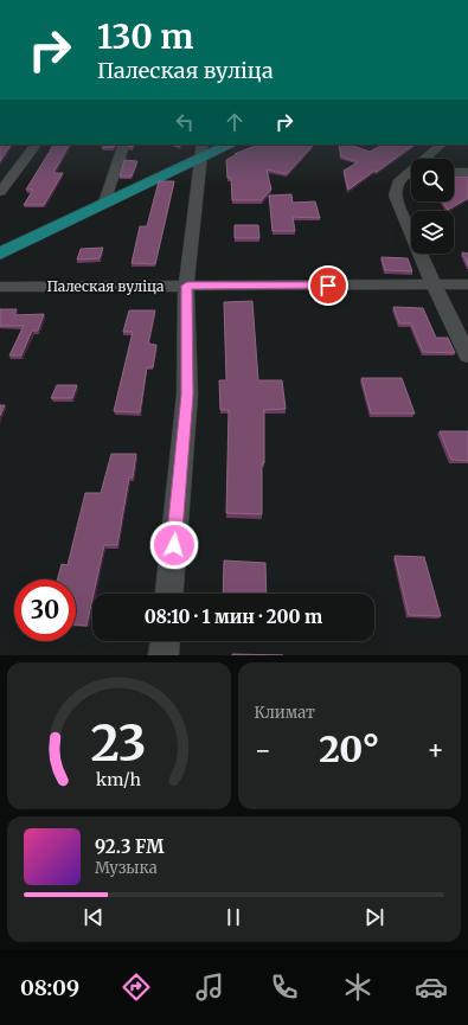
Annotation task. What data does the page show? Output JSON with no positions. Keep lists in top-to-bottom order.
{
  "streets": {
    "street": ["Палеская вуліца"]
  },
  "page": {
    "turn": ["130 m", "Палеская вуліца"],
    "limit": "30",
    "trip": "08:10 · 1 мин · 200 m",
    "tile": "Климат",
    "heat": ["−", "20°", "+"],
    "song": ["92.3 FM", "Музыка"],
    "tabs": "08:09",
    "gauge": ["23", "km/h"]
  }
}
